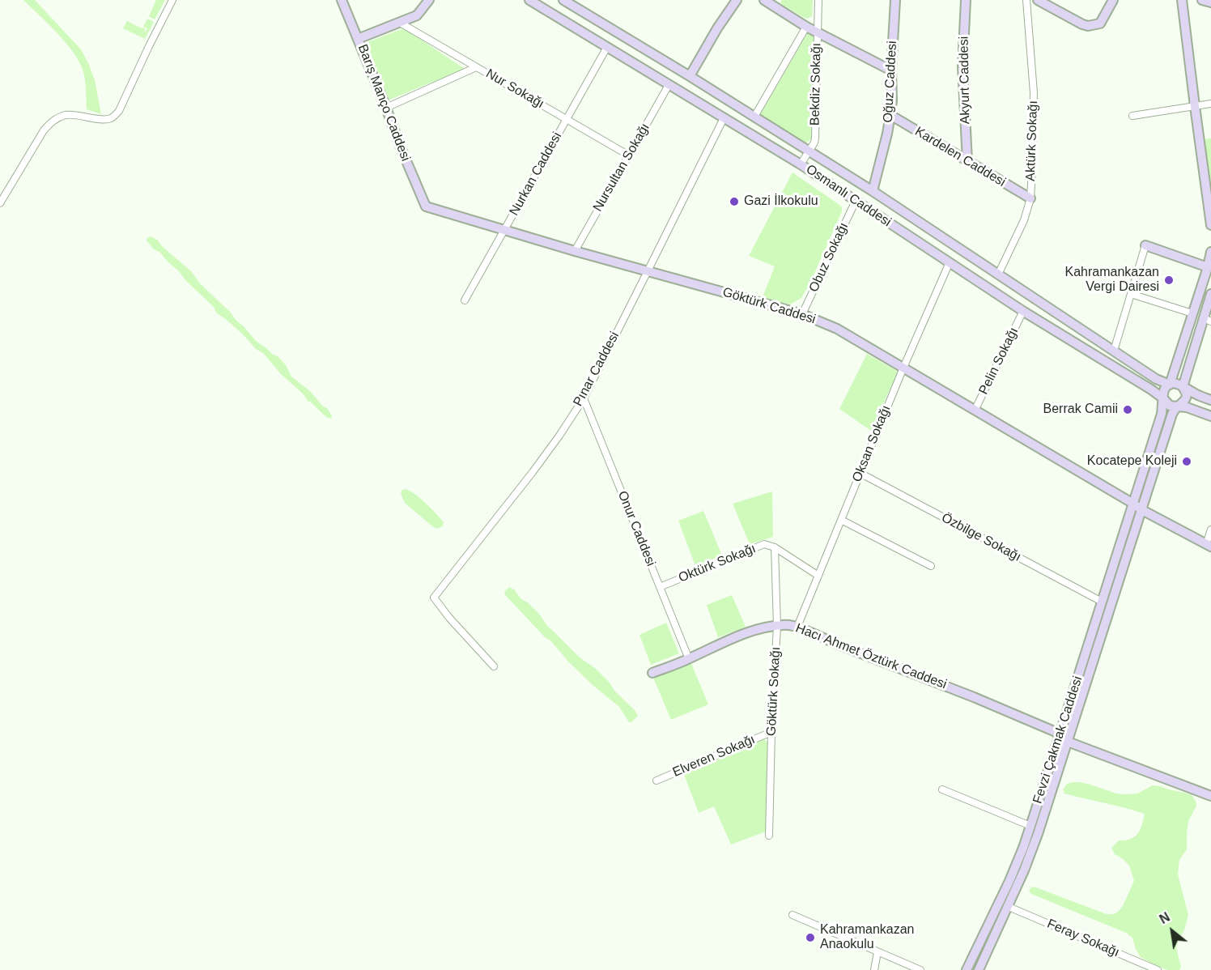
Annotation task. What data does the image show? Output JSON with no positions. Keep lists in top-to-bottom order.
{
  "streets": {
    "main road": [
      "Akyurt Caddesi",
      "Oğuz Caddesi",
      "Barış Manço Caddesi",
      "Kardelen Caddesi",
      "Osmanlı Caddesi",
      "Göktürk Caddesi",
      "Hacı Ahmet Öztürk Caddesi",
      "Fevzi Çakmak Caddesi"
    ],
    "street": [
      "Bekdiz Sokağı",
      "Nur Sokağı",
      "Aktürk Sokağı",
      "Nursultan Sokağı",
      "Nurkan Caddesi",
      "Obuz Sokağı",
      "Pelin Sokağı",
      "Pınar Caddesi",
      "Oksan Sokağı",
      "Onur Caddesi",
      "Özbilge Sokağı",
      "Oktürk Sokağı",
      "Göktürk Sokağı",
      "Elveren Sokağı",
      "Feray Sokağı"
    ]
  },
  "crossings": [
    ["Akyurt Caddesi", "Kardelen Caddesi"],
    ["Oğuz Caddesi", "Kardelen Caddesi"],
    ["Oğuz Caddesi", "Osmanlı Caddesi"],
    ["Bekdiz Sokağı", "Osmanlı Caddesi"],
    ["Nur Sokağı", "Nursultan Sokağı"],
    ["Nur Sokağı", "Nurkan Caddesi"],
    ["Barış Manço Caddesi", "Göktürk Caddesi"],
    ["Aktürk Sokağı", "Kardelen Caddesi"],
    ["Aktürk Sokağı", "Osmanlı Caddesi"],
    ["Nursultan Sokağı", "Osmanlı Caddesi"],
    ["Nursultan Sokağı", "Göktürk Caddesi"],
    ["Nurkan Caddesi", "Osmanlı Caddesi"],
    ["Nurkan Caddesi", "Göktürk Caddesi"],
    ["Osmanlı Caddesi", "Obuz Sokağı"],
    ["Osmanlı Caddesi", "Pelin Sokağı"],
    ["Osmanlı Caddesi", "Pınar Caddesi"],
    ["Osmanlı Caddesi", "Oksan Sokağı"],
    ["Osmanlı Caddesi", "Fevzi Çakmak Caddesi"],
    ["Obuz Sokağı", "Göktürk Caddesi"],
    ["Göktürk Caddesi", "Pelin Sokağı"],
    ["Göktürk Caddesi", "Pınar Caddesi"],
    ["Göktürk Caddesi", "Oksan Sokağı"],
    ["Göktürk Caddesi", "Fevzi Çakmak Caddesi"],
    ["Pınar Caddesi", "Onur Caddesi"],
    ["Oksan Sokağı", "Özbilge Sokağı"],
    ["Oksan Sokağı", "Hacı Ahmet Öztürk Caddesi"],
    ["Onur Caddesi", "Oktürk Sokağı"],
    ["Onur Caddesi", "Hacı Ahmet Öztürk Caddesi"],
    ["Özbilge Sokağı", "Fevzi Çakmak Caddesi"],
    ["Oktürk Sokağı", "Göktürk Sokağı"],
    ["Hacı Ahmet Öztürk Caddesi", "Göktürk Sokağı"],
    ["Hacı Ahmet Öztürk Caddesi", "Fevzi Çakmak Caddesi"],
    ["Göktürk Sokağı", "Elveren Sokağı"],
    ["Fevzi Çakmak Caddesi", "Feray Sokağı"]
  ],
  "places": [
    "Gazi İlkokulu",
    "Kahramankazan Vergi Dairesi",
    "Berrak Camii",
    "Kocatepe Koleji",
    "Kahramankazan Anaokulu"
  ],
  "north": "top left"
}
